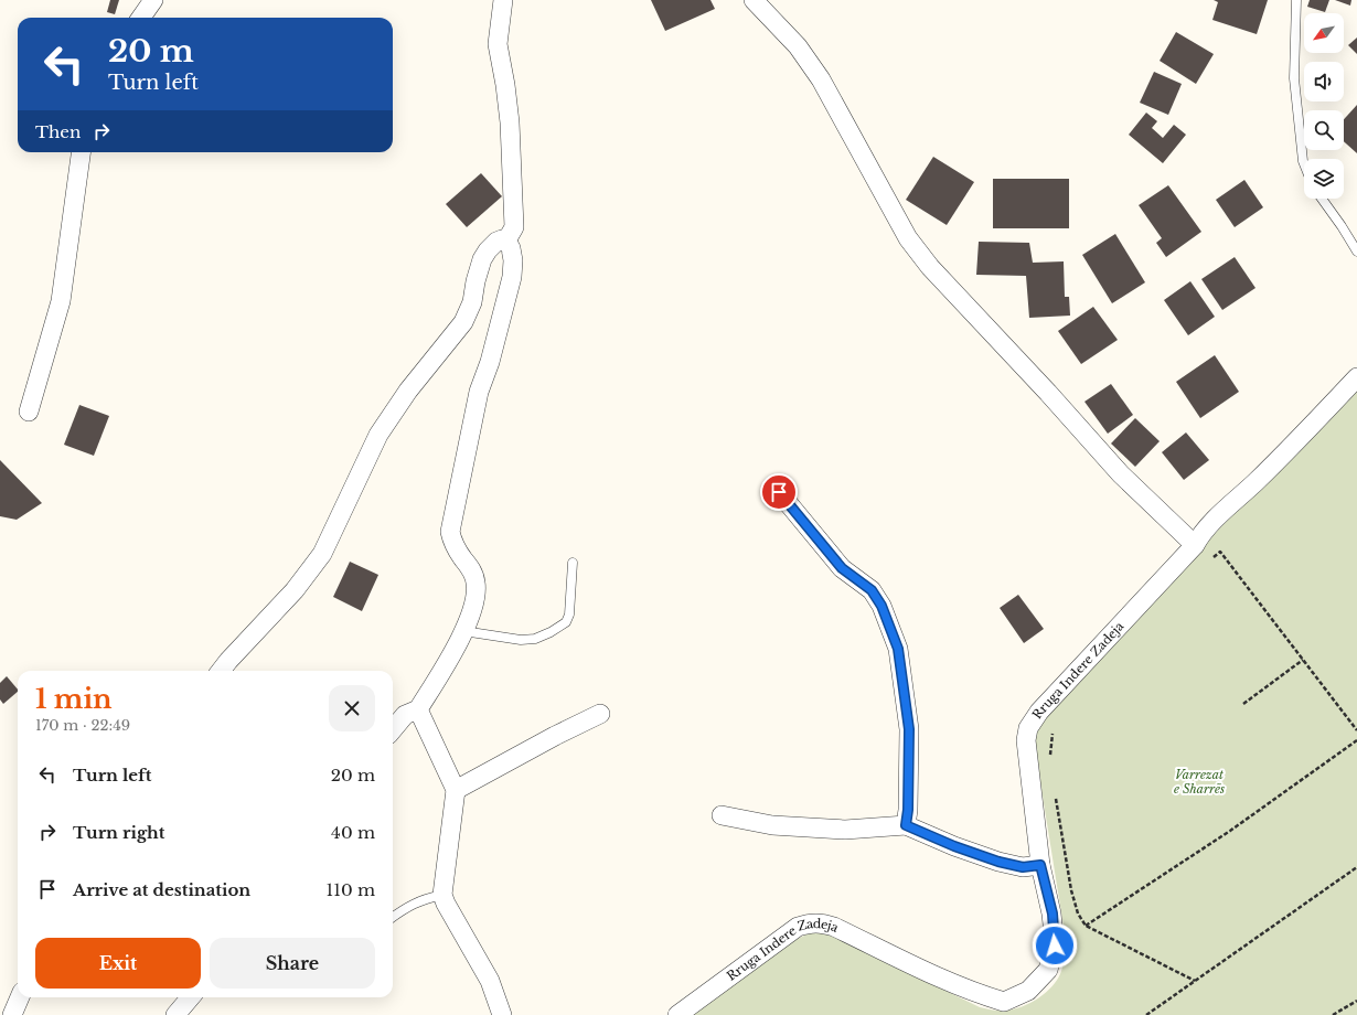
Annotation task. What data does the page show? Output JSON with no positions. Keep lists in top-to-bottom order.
{
  "streets": {
    "street": ["Rruga Indere Zadeja"]
  },
  "parks": ["Varrezat e Sharrës"],
  "north": "bottom left",
  "page": {
    "turn": ["20 m", "Turn left"],
    "then": "Then",
    "heading": ["1 min", "170 m · 22:49"],
    "list": [
      {
        "name": "Turn left",
        "value": "20 m"
      },
      {
        "name": "Turn right",
        "value": "40 m"
      },
      {
        "name": "Arrive at destination",
        "value": "110 m"
      }
    ],
    "buttons": ["Exit", "Share"]
  }
}
